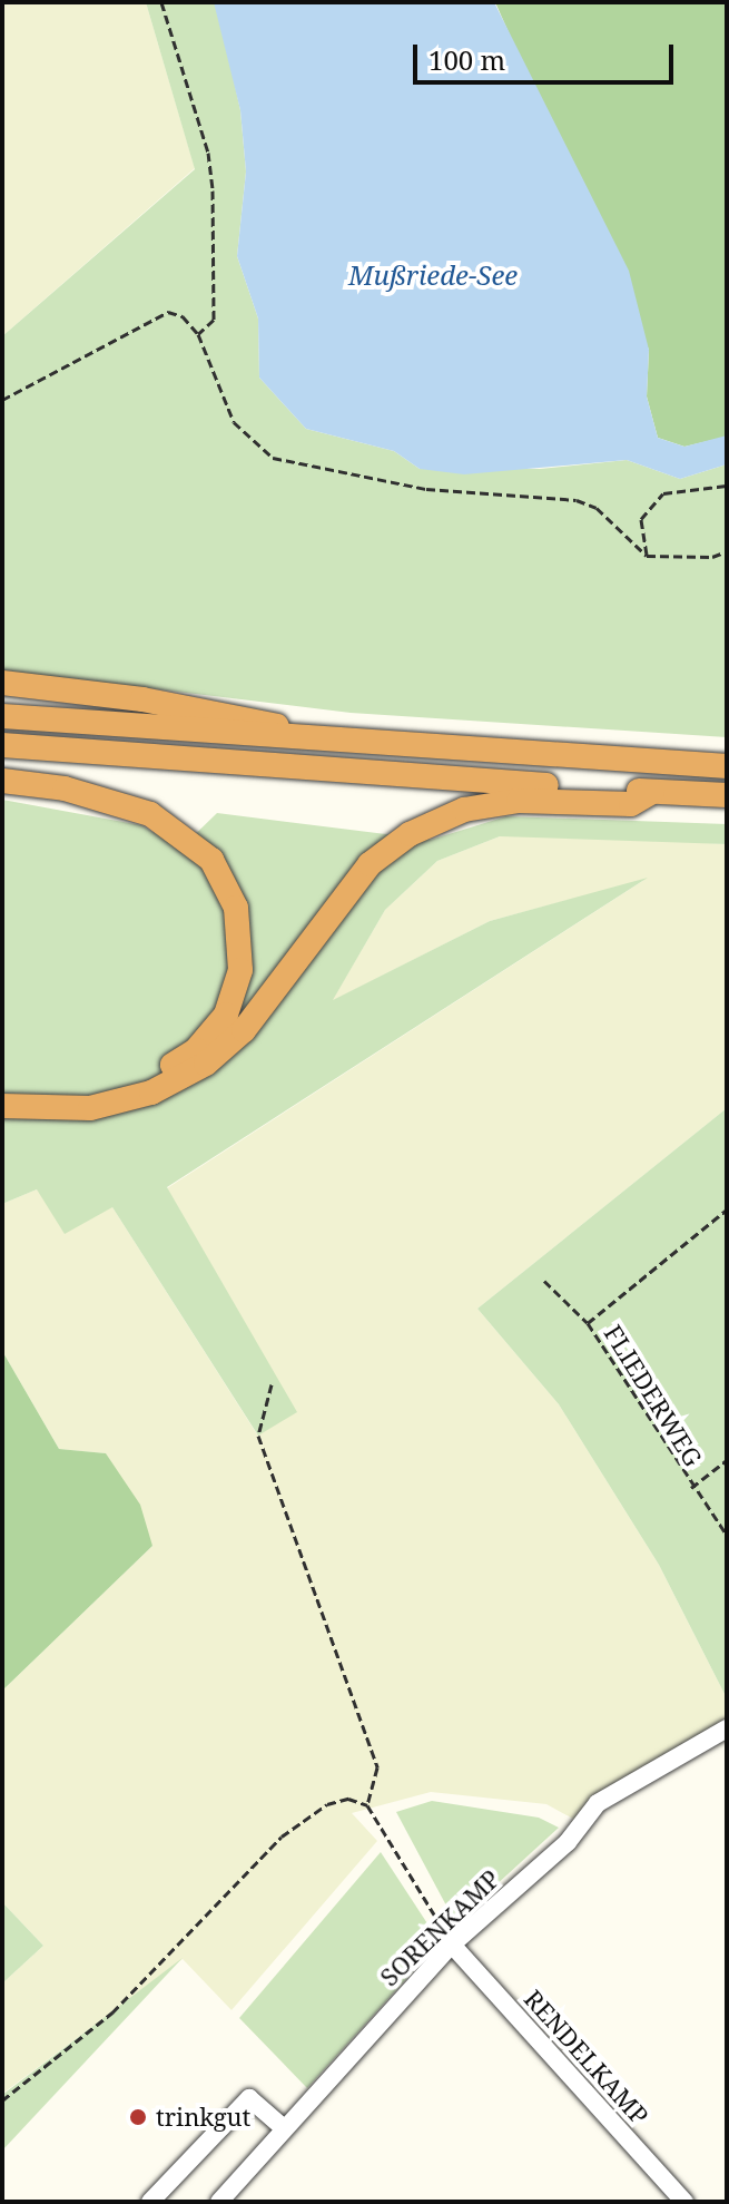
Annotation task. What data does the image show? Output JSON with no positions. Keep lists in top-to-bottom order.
{
  "streets": {
    "street": ["SORENKAMP", "RENDELKAMP"],
    "path": ["FLIEDERWEG"]
  },
  "crossings": [
    ["SORENKAMP", "RENDELKAMP"]
  ],
  "water": ["Mußriede-See"],
  "places": ["trinkgut"],
  "scale_bar": "100 m"
}
